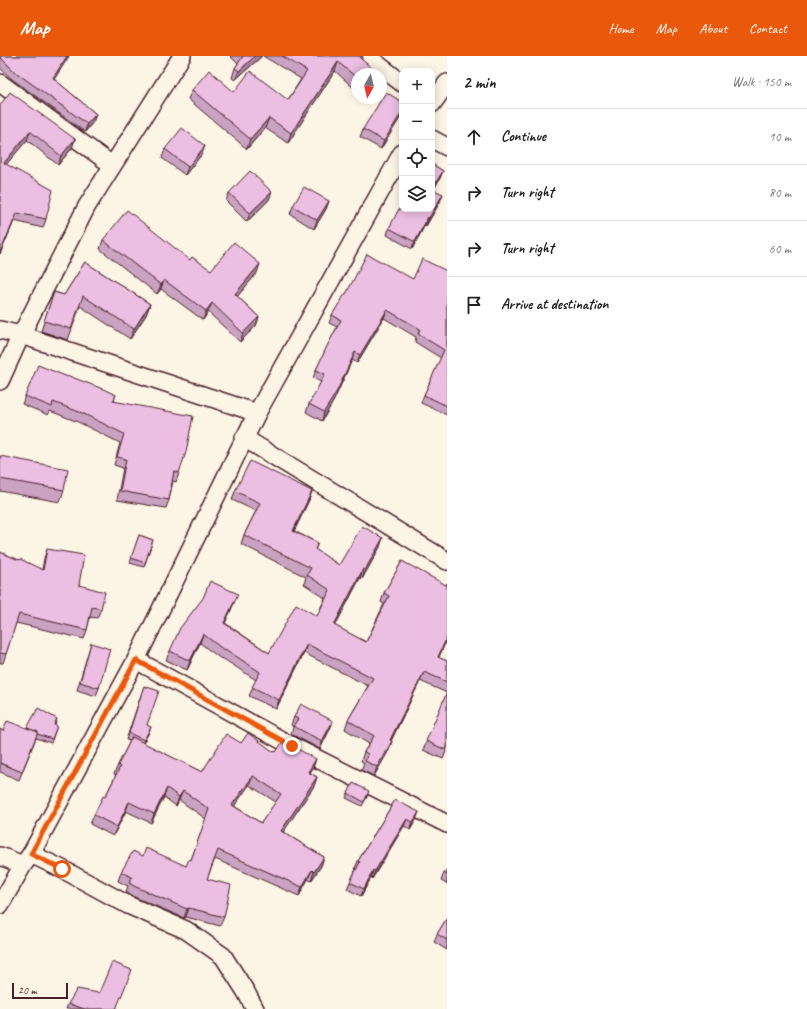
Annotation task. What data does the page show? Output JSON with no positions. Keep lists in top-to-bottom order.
{
  "scale_bar": "20 m",
  "north": "bottom",
  "page": {
    "header": "Map",
    "nav": [
      "Home",
      "Map",
      "About",
      "Contact"
    ],
    "heading": ["2 min", "Walk · 150 m"],
    "map_buttons": ["+", "−"],
    "list": [
      ["Continue", "10 m"],
      ["Turn right", "80 m"],
      ["Turn right", "60 m"],
      "Arrive at destination"
    ],
    "scale": "20 m"
  }
}
